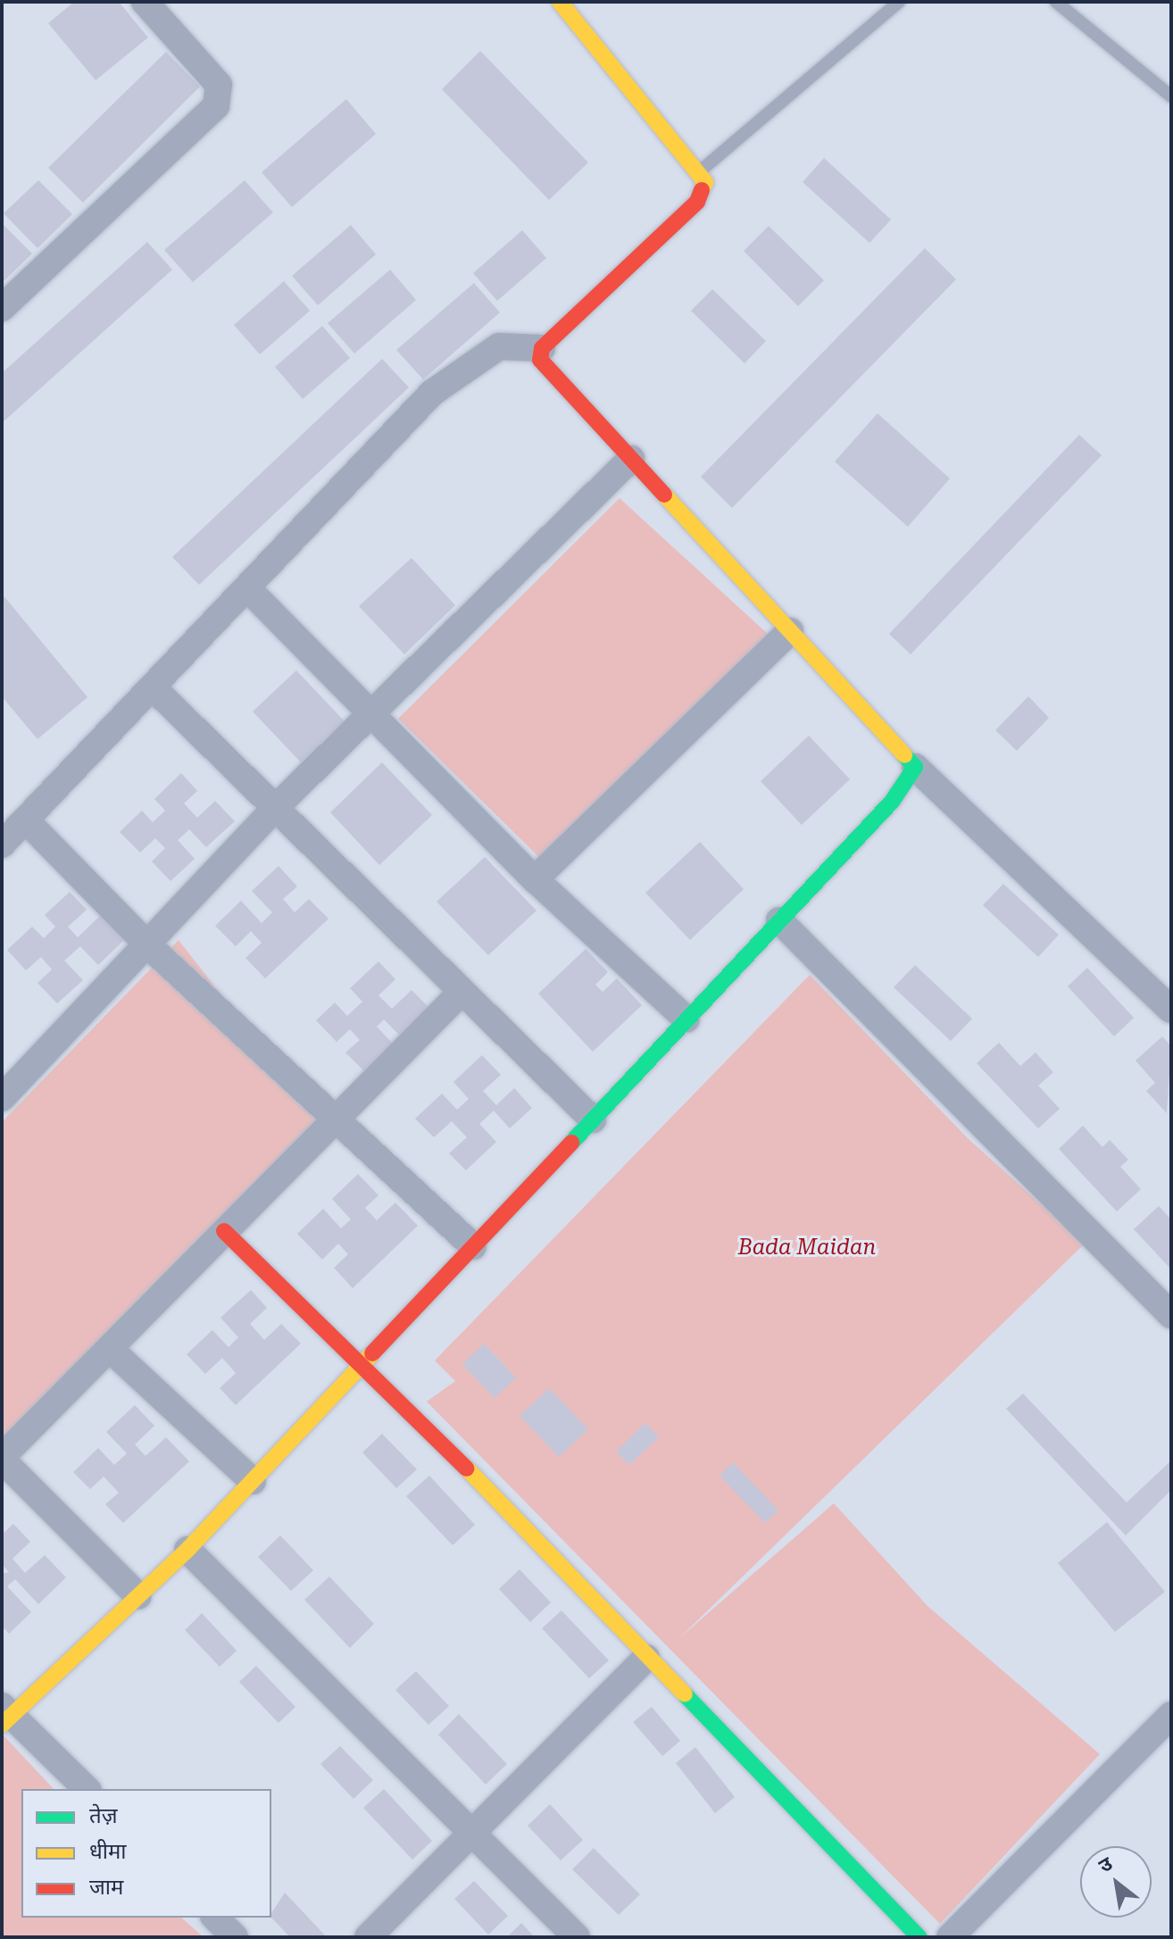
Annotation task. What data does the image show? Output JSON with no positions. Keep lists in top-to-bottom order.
{
  "parks": ["Bada Maidan"],
  "legend": ["तेज़", "धीमा", "जाम"],
  "north": "top left"
}
